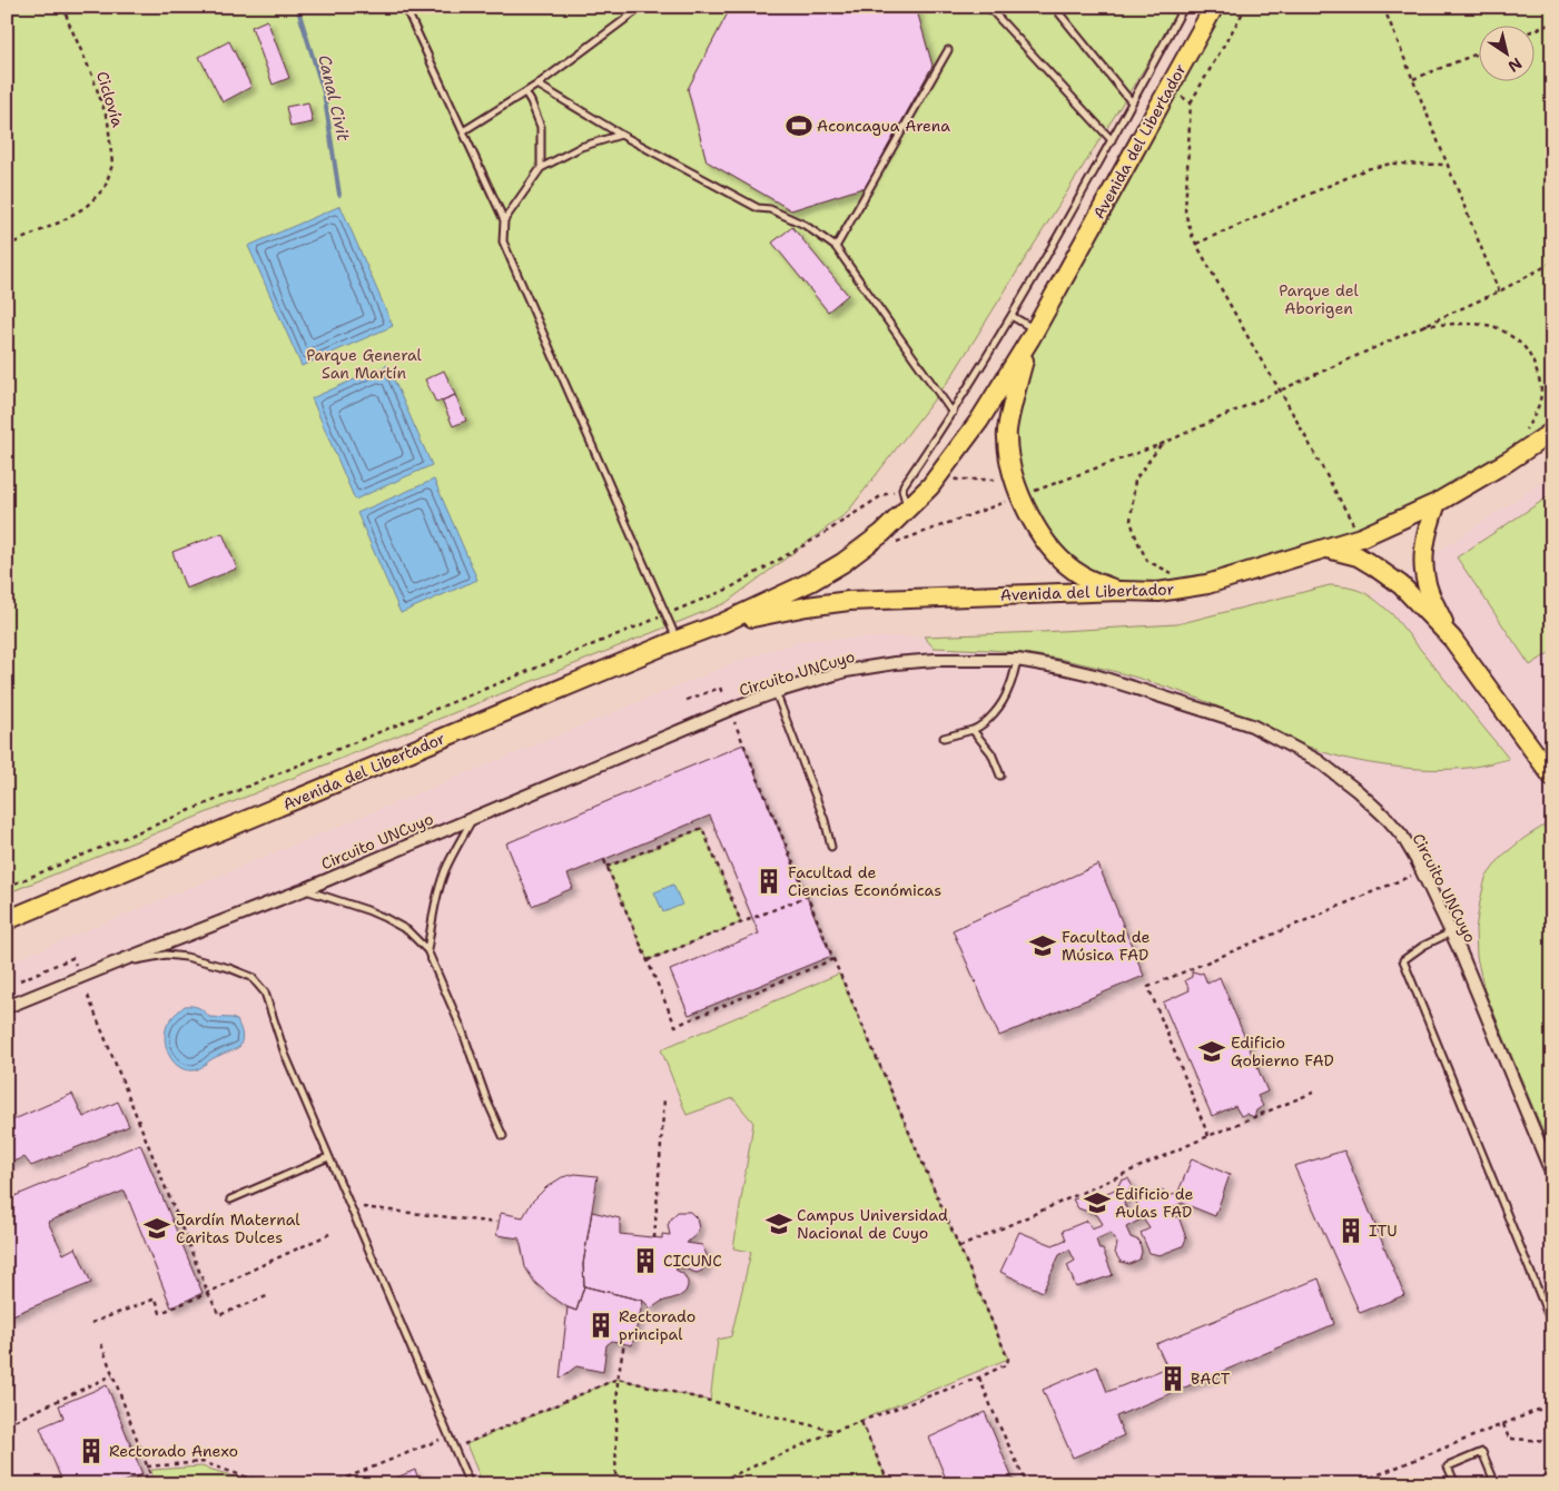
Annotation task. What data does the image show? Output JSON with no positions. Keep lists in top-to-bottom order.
{
  "streets": {
    "main road": ["Avenida del Libertador"],
    "street": ["Circuito UNCuyo"],
    "path": ["Ciclovía"]
  },
  "water": ["Canal Civit"],
  "parks": ["Parque del Aborigen", "Parque General San Martín"],
  "places": {
    "sports": ["Aconcagua Arena"],
    "building": [
      "Facultad de Ciencias Económicas",
      "ITU",
      "CICUNC",
      "Rectorado principal",
      "BACT",
      "Rectorado Anexo"
    ],
    "school or university": [
      "Facultad de Música FAD",
      "Edificio Gobierno FAD",
      "Edificio de Aulas FAD",
      "Campus Universidad Nacional de Cuyo",
      "Jardín Maternal Caritas Dulces"
    ]
  },
  "north": "bottom right"
}
